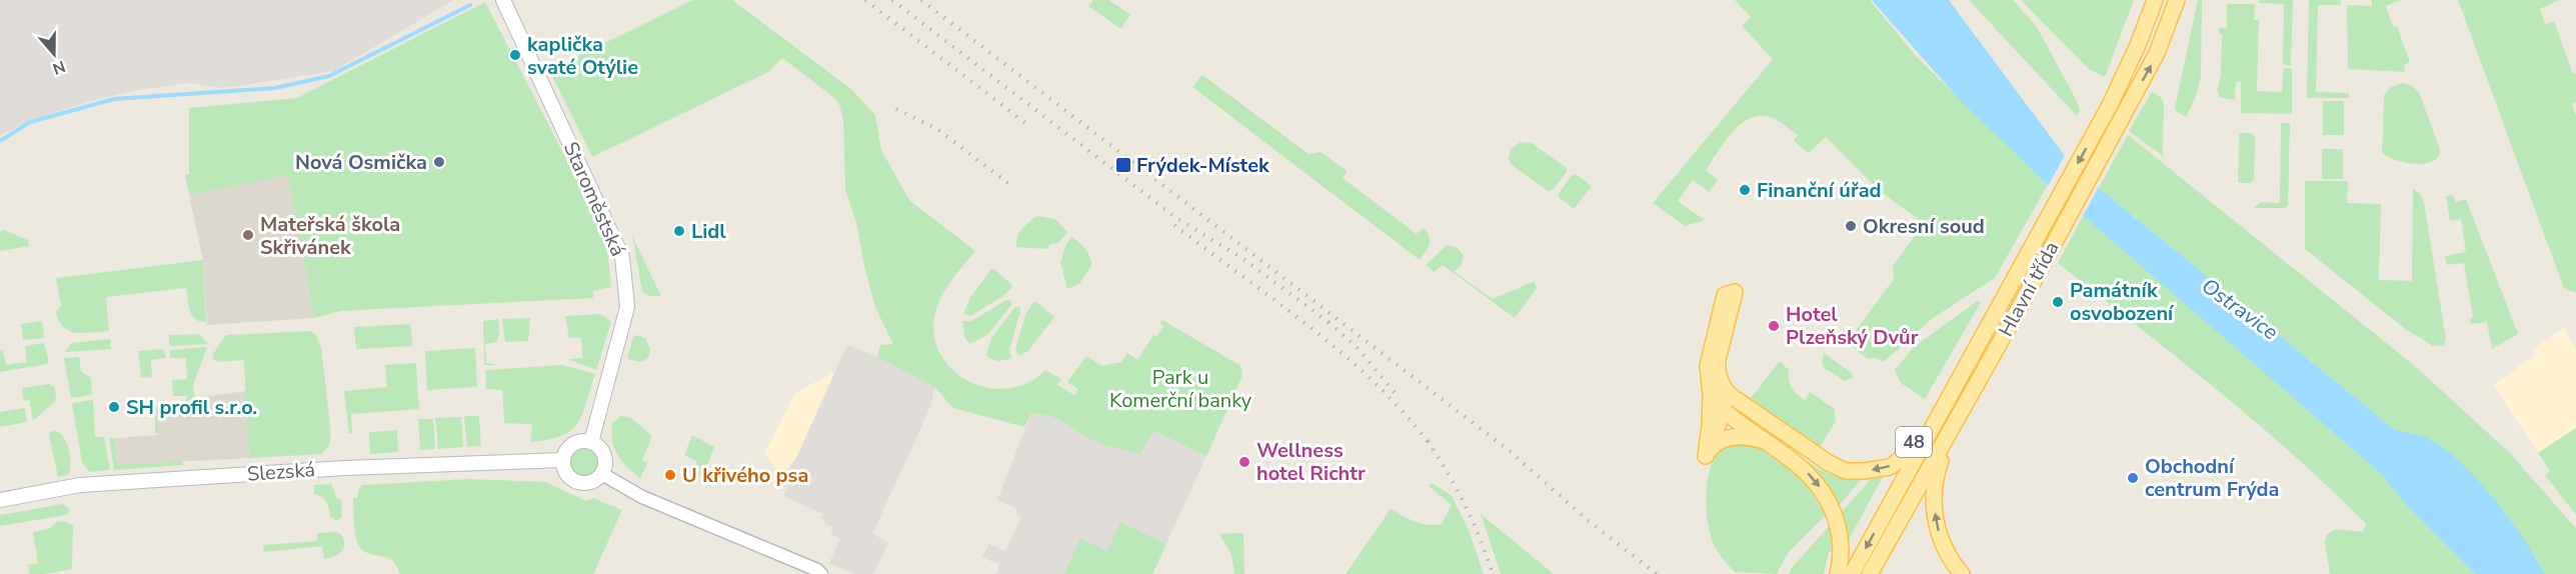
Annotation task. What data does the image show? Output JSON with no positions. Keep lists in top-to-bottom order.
{
  "streets": {
    "main road": [
      "Staroměstská",
      "Hlavní třída",
      "48",
      "Slezská"
    ]
  },
  "crossings": [
    ["Staroměstská", "Slezská"],
    ["Hlavní třída", "48"]
  ],
  "water": ["Ostravice"],
  "parks": ["Park u Komerční banky"],
  "places": {
    "other": [
      "kaplička svaté Otýlie",
      "Nová Osmička",
      "Finanční úřad",
      "Okresní soud",
      "Lidl",
      "Mateřská škola Skřivánek",
      "Památník osvobození",
      "Hotel Plzeňský Dvůr",
      "SH profil s.r.o.",
      "Wellness hotel Richtr",
      "U křivého psa",
      "Obchodní centrum Frýda"
    ],
    "transit": ["Frýdek-Místek"]
  },
  "north": "bottom"
}
